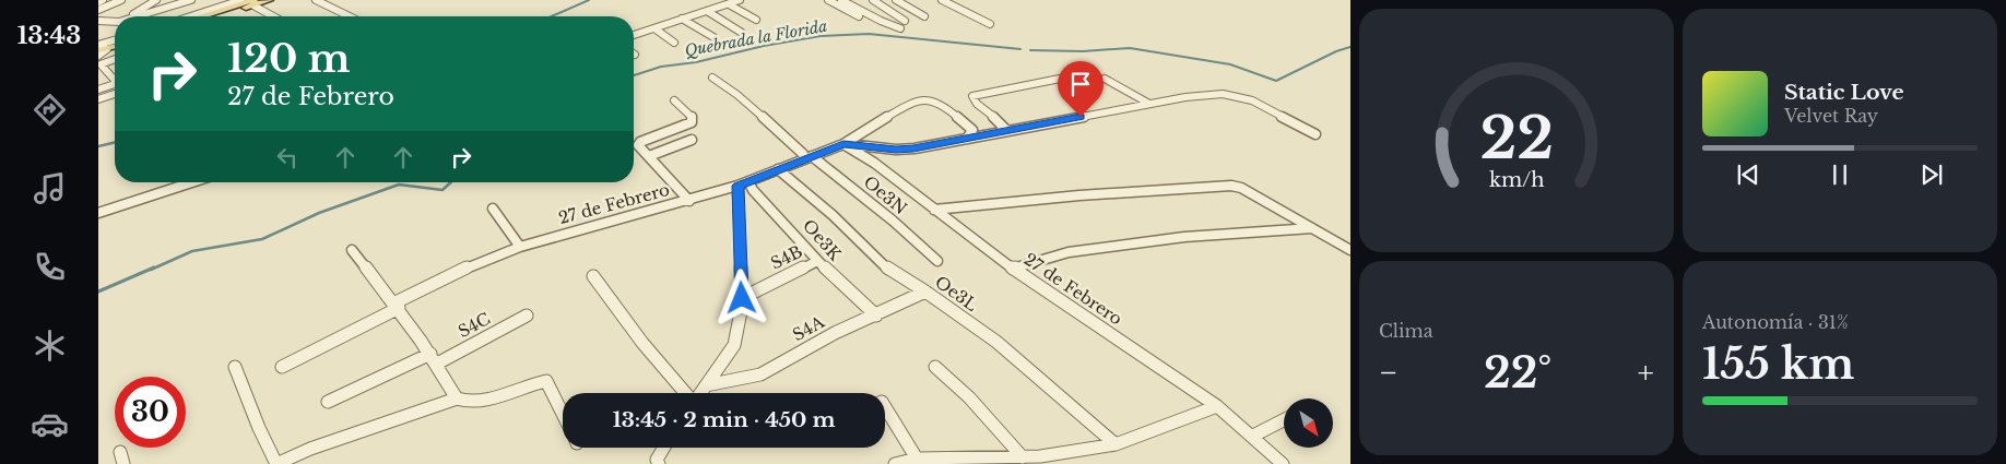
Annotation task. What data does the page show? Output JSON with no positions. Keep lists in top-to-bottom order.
{
  "streets": {
    "street": [
      "Oe3N",
      "27 de Febrero",
      "Oe3K",
      "S4B",
      "Oe3L",
      "S4C",
      "S4A"
    ]
  },
  "crossings": [
    ["Oe3N", "27 de Febrero"],
    ["27 de Febrero", "Oe3K"],
    ["27 de Febrero", "Oe3L"],
    ["Oe3K", "S4B"],
    ["Oe3K", "S4A"],
    ["Oe3L", "S4A"]
  ],
  "water": ["Quebrada la Florida"],
  "north": "bottom right",
  "page": {
    "tabs": "13:43",
    "turn": ["120 m", "27 de Febrero"],
    "song": ["Static Love", "Velvet Ray"],
    "tile": [
      "Clima",
      ["Autonomía · 31%", "155 km"]
    ],
    "heat": ["−", "22°", "+"],
    "limit": "30",
    "trip": "13:45 · 2 min · 450 m",
    "gauge": ["22", "km/h"]
  }
}
